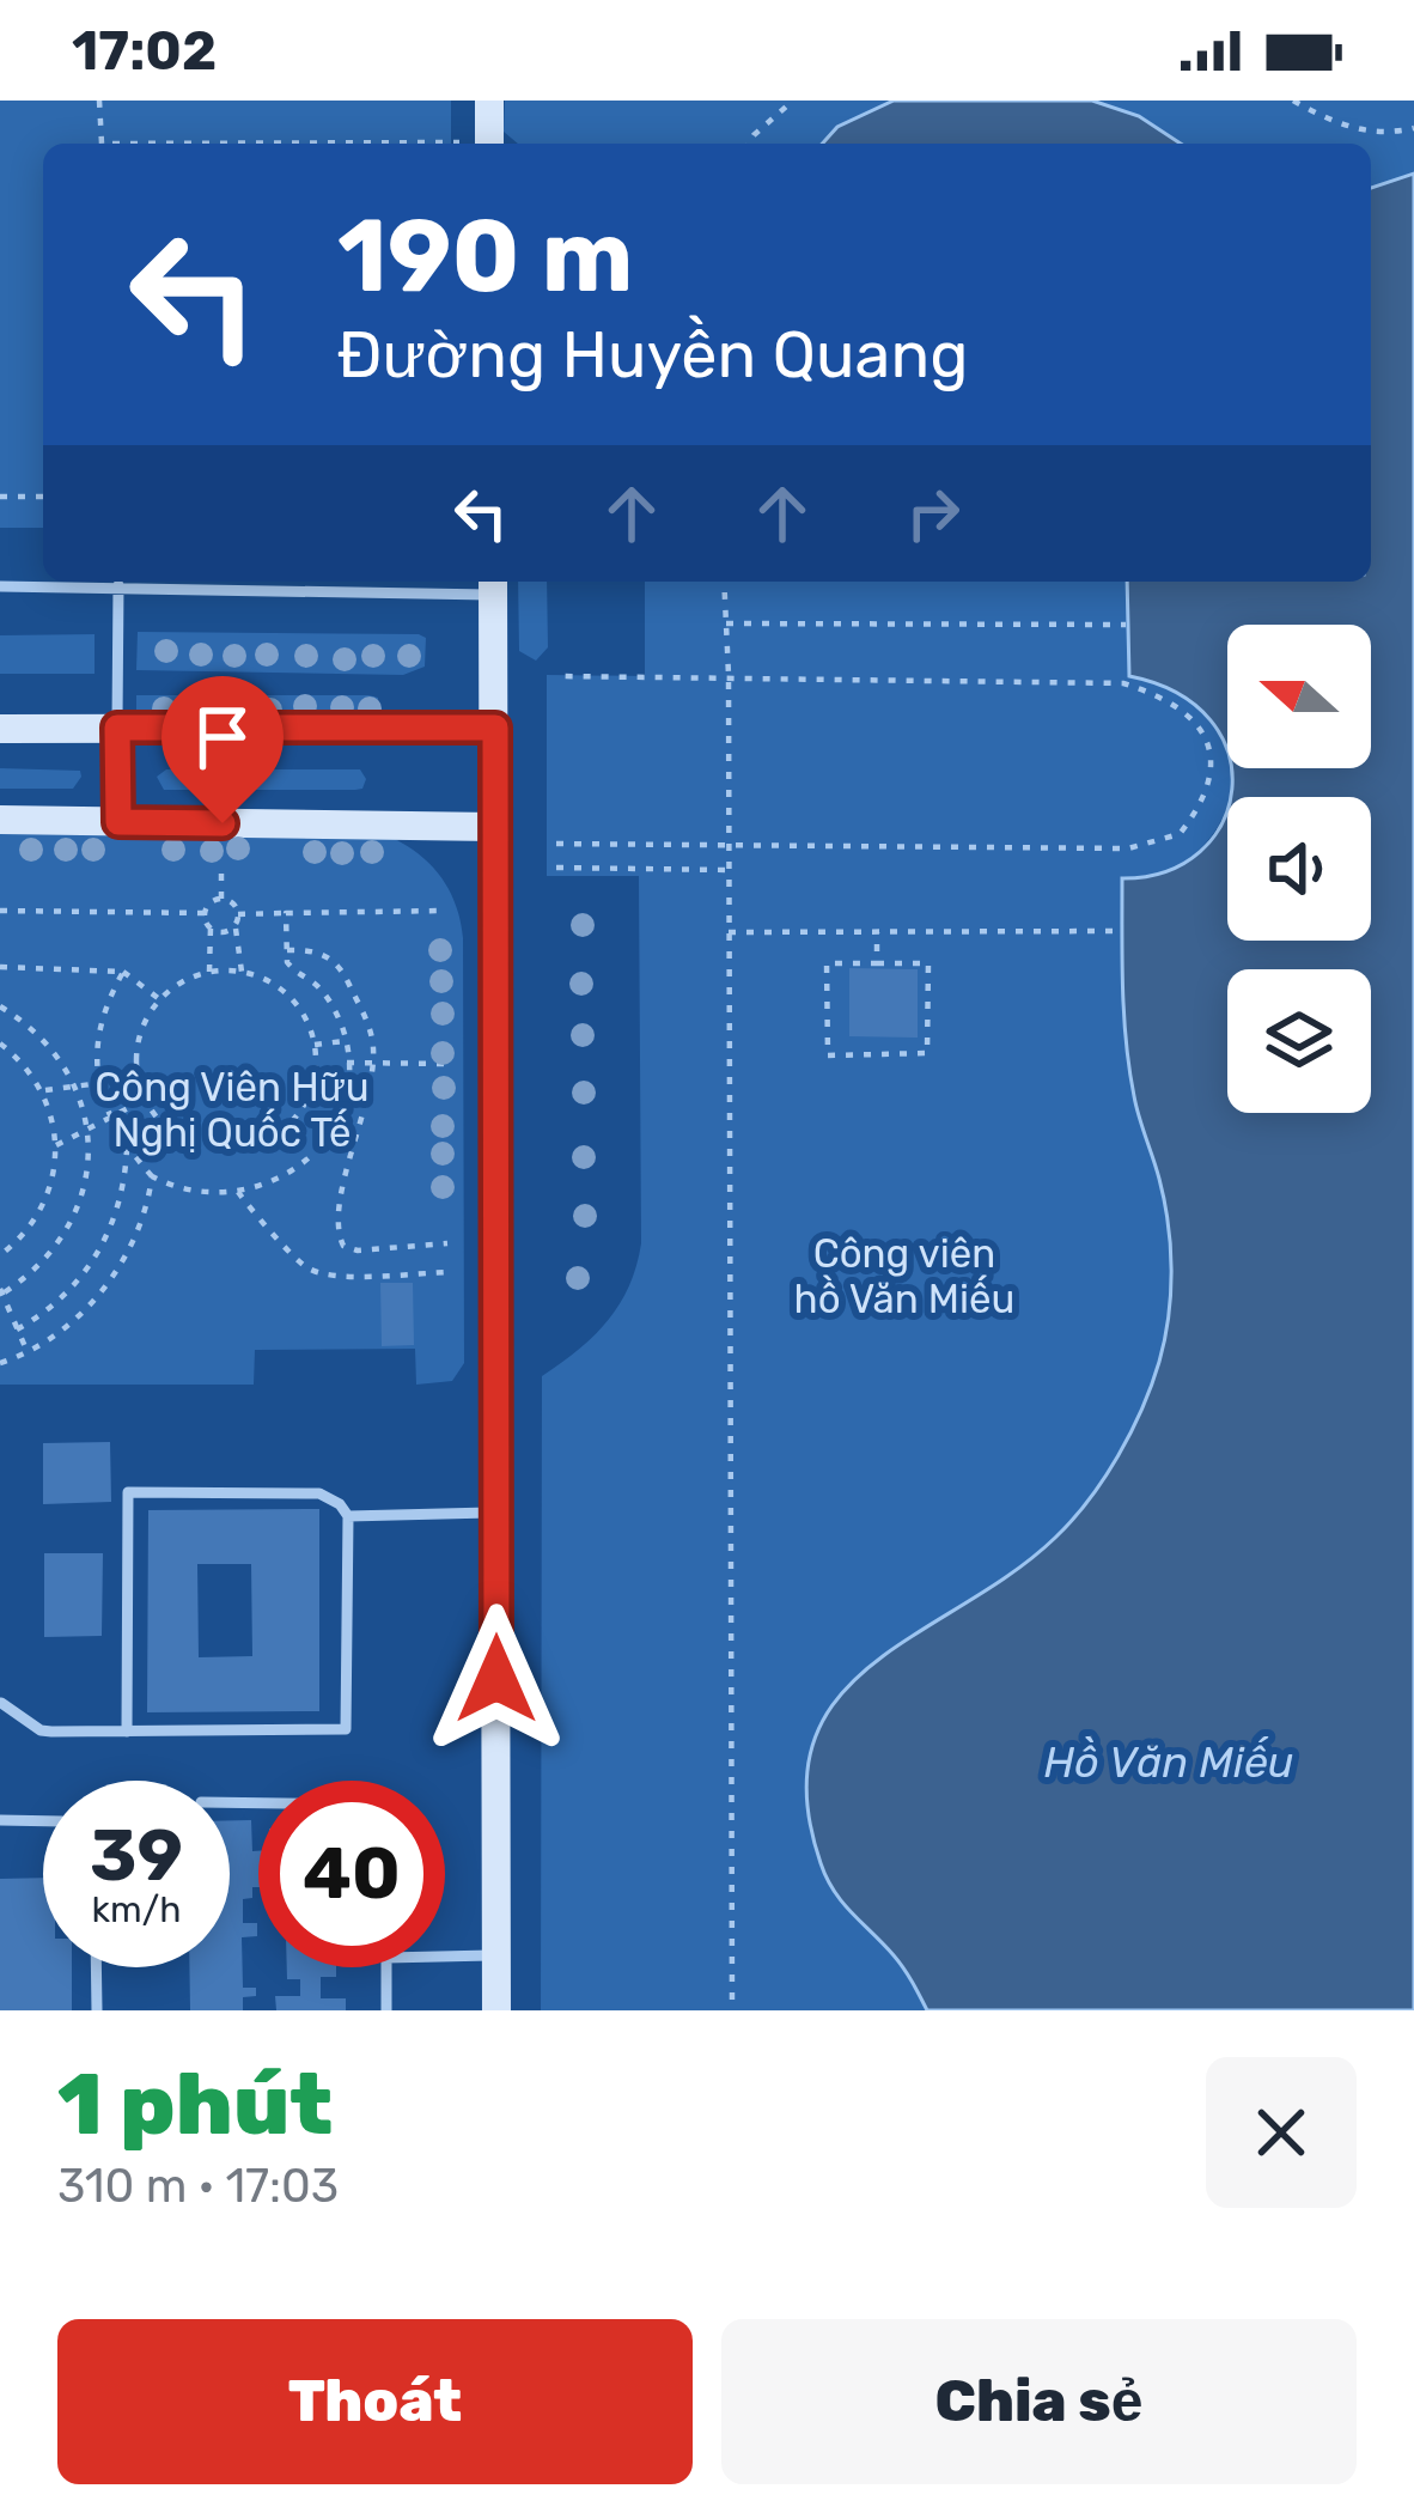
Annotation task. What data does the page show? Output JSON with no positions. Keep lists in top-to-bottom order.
{
  "water": ["Hồ Văn Miếu"],
  "parks": ["Công Viên Hữu Nghị Quốc Tế", "Công viên hồ Văn Miếu"],
  "north": "left",
  "page": {
    "status": "17:02",
    "turn": ["190 m", "Đường Huyền Quang"],
    "speed": "39 km/h",
    "limit": "40",
    "heading": ["1 phút", "310 m · 17:03"],
    "buttons": ["Thoát", "Chia sẻ"]
  }
}
